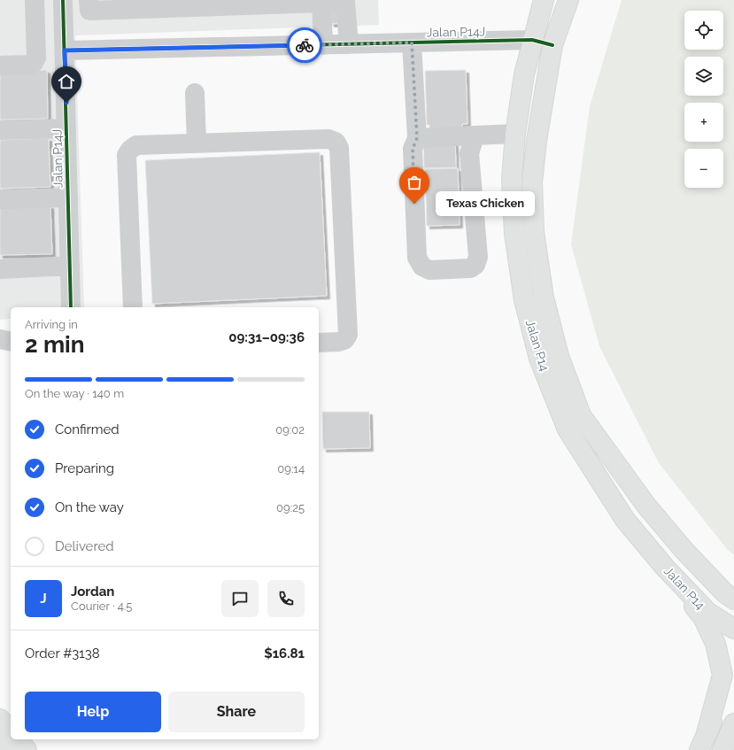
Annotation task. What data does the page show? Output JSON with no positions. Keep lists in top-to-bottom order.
{
  "streets": {
    "main road": ["Jalan P14"],
    "street": ["Jalan P14J"]
  },
  "crossings": [
    ["Jalan P14J", "Jalan P14"]
  ],
  "places": ["Texas Chicken"],
  "page": {
    "map_buttons": ["+", "−"],
    "bubble": "Texas Chicken",
    "heading": ["2 min", "Arriving in", "09:31–09:36"],
    "panel": [
      "Jordan",
      "Courier · 4.5",
      "Order #3138",
      "$16.81"
    ],
    "bar": "On the way · 140 m",
    "list": [
      ["Confirmed", "09:02"],
      ["Preparing", "09:14"],
      ["On the way", "09:25"],
      "Delivered"
    ],
    "round": "J",
    "buttons": ["Help", "Share"]
  }
}
